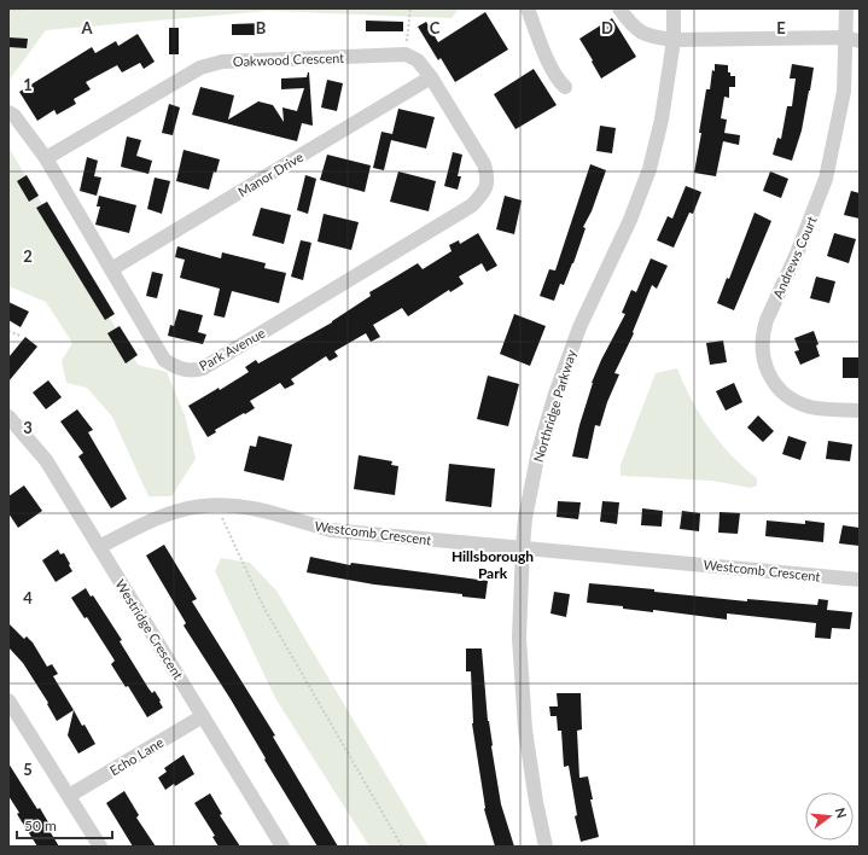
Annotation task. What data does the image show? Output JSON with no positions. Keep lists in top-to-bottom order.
{
  "streets": {
    "street": [
      "Oakwood Crescent",
      "Manor Drive",
      "Andrews Court",
      "Park Avenue",
      "Northridge Parkway",
      "Westcomb Crescent",
      "Westridge Crescent",
      "Echo Lane"
    ]
  },
  "crossings": [
    ["Oakwood Crescent", "Park Avenue"],
    ["Manor Drive", "Park Avenue"],
    ["Northridge Parkway", "Westcomb Crescent"],
    ["Westcomb Crescent", "Westridge Crescent"],
    ["Westridge Crescent", "Echo Lane"]
  ],
  "districts": ["Hillsborough Park"],
  "scale_bar": "50 m",
  "north": "right",
  "grid": {
    "columns": [
      "A",
      "B",
      "C",
      "D",
      "E"
    ],
    "rows": [
      "1",
      "2",
      "3",
      "4",
      "5"
    ]
  }
}
